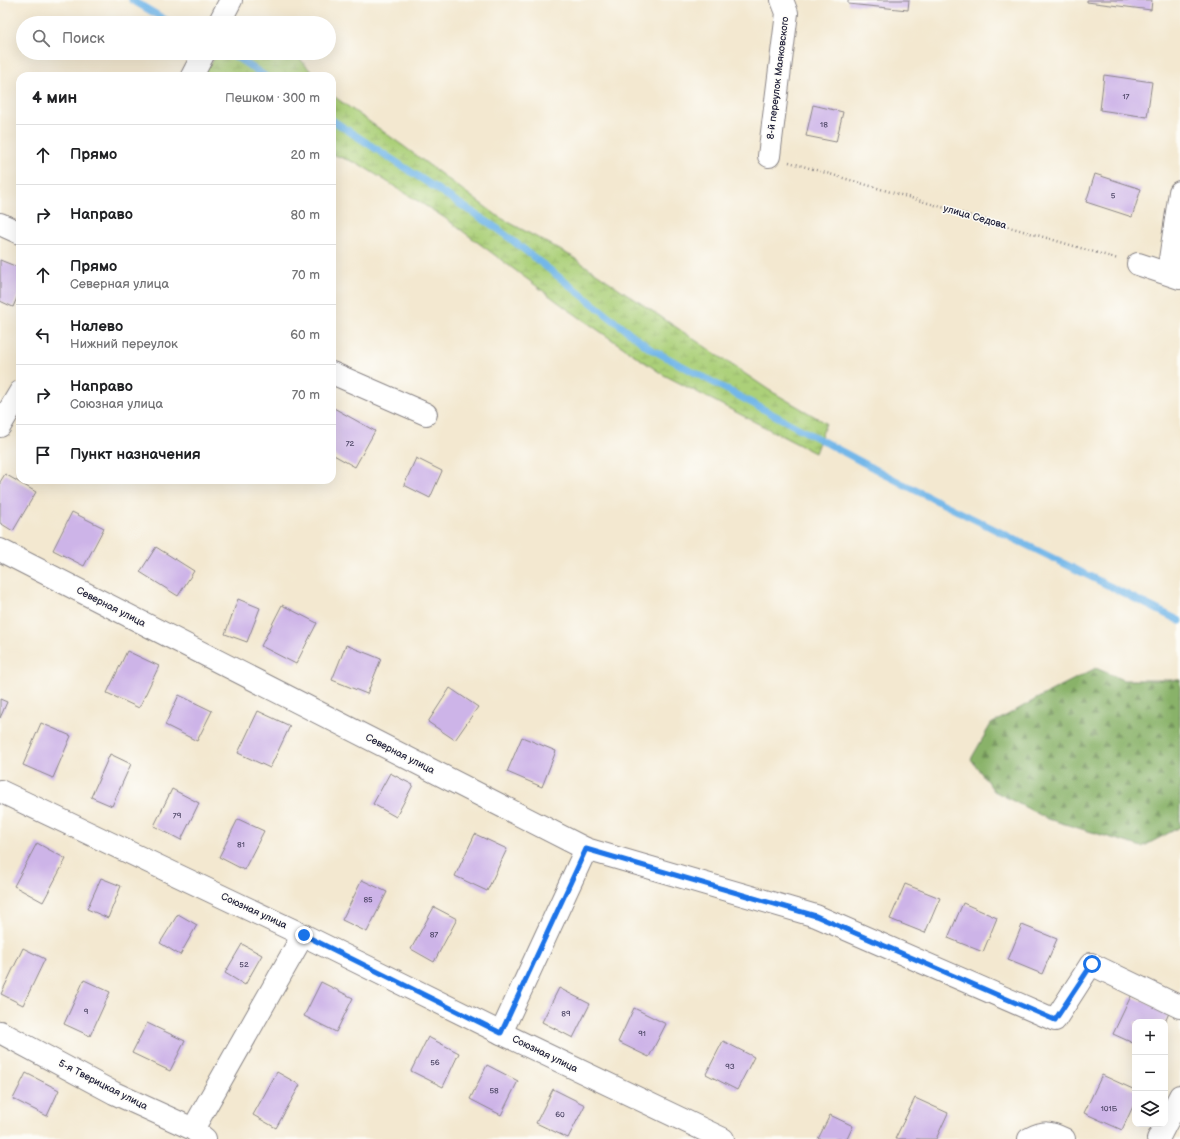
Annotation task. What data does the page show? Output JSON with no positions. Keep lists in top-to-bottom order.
{
  "streets": {
    "street": [
      "8-й переулок Маяковского",
      "Северная улица",
      "Союзная улица",
      "5-я Тверицкая улица"
    ],
    "path": ["улица Седова"]
  },
  "crossings": [
    ["8-й переулок Маяковского", "улица Седова"]
  ],
  "house_numbers": [
    "17",
    "18",
    "5",
    "72",
    "79",
    "81",
    "85",
    "87",
    "52",
    "9",
    "89",
    "91",
    "56",
    "93",
    "58",
    "101Б",
    "60"
  ],
  "page": {
    "search": "Поиск",
    "heading": ["4 мин", "Пешком · 300 m"],
    "list": [
      ["Прямо", "20 m"],
      ["Направо", "80 m"],
      ["Прямо", "Северная улица", "70 m"],
      ["Налево", "Нижний переулок", "60 m"],
      ["Направо", "Союзная улица", "70 m"],
      "Пункт назначения"
    ],
    "map_buttons": ["+", "−"]
  }
}
